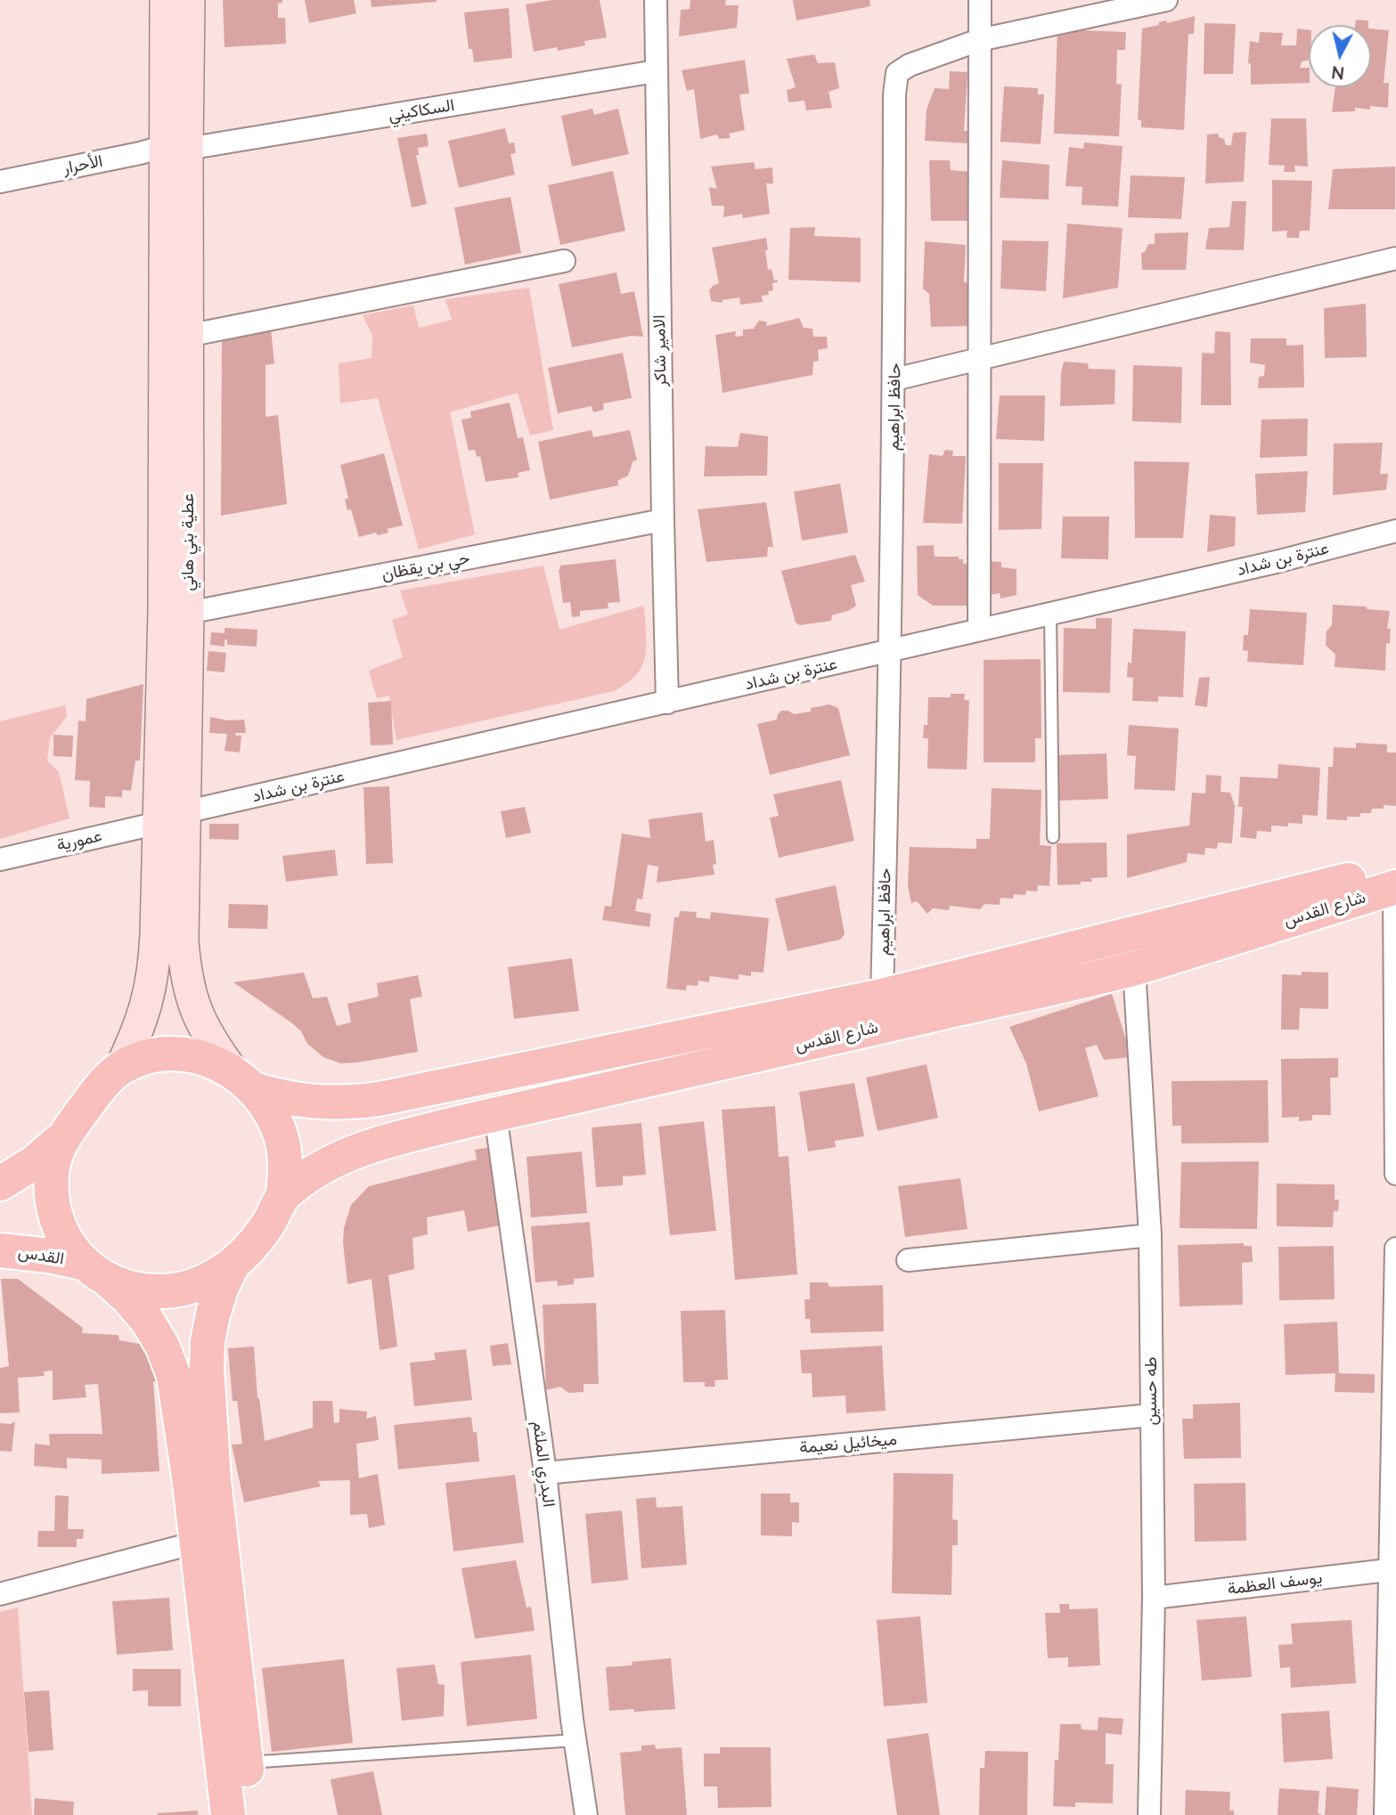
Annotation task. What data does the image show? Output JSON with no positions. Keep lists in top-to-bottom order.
{
  "streets": {
    "main road": ["عطية بني هاني", "شارع القدس", "القدس"],
    "street": [
      "السكاكيني",
      "الأحرار",
      "الامير شاكر",
      "حافظ ابراهيم",
      "عنترة بن شداد",
      "حي بن يقظان",
      "عمورية",
      "طه حسين",
      "ميخائيل نعيمة",
      "البدري الملثم",
      "يوسف العظمة"
    ]
  },
  "crossings": [
    ["السكاكيني", "الأحرار"],
    ["السكاكيني", "الامير شاكر"],
    ["السكاكيني", "عطية بني هاني"],
    ["الأحرار", "عطية بني هاني"],
    ["الامير شاكر", "عنترة بن شداد"],
    ["الامير شاكر", "حي بن يقظان"],
    ["حافظ ابراهيم", "عنترة بن شداد"],
    ["عطية بني هاني", "عنترة بن شداد"],
    ["عطية بني هاني", "حي بن يقظان"],
    ["عطية بني هاني", "عمورية"],
    ["عنترة بن شداد", "عمورية"],
    ["شارع القدس", "طه حسين"],
    ["شارع القدس", "البدري الملثم"],
    ["طه حسين", "ميخائيل نعيمة"],
    ["طه حسين", "يوسف العظمة"],
    ["ميخائيل نعيمة", "البدري الملثم"]
  ],
  "north": "bottom"
}
